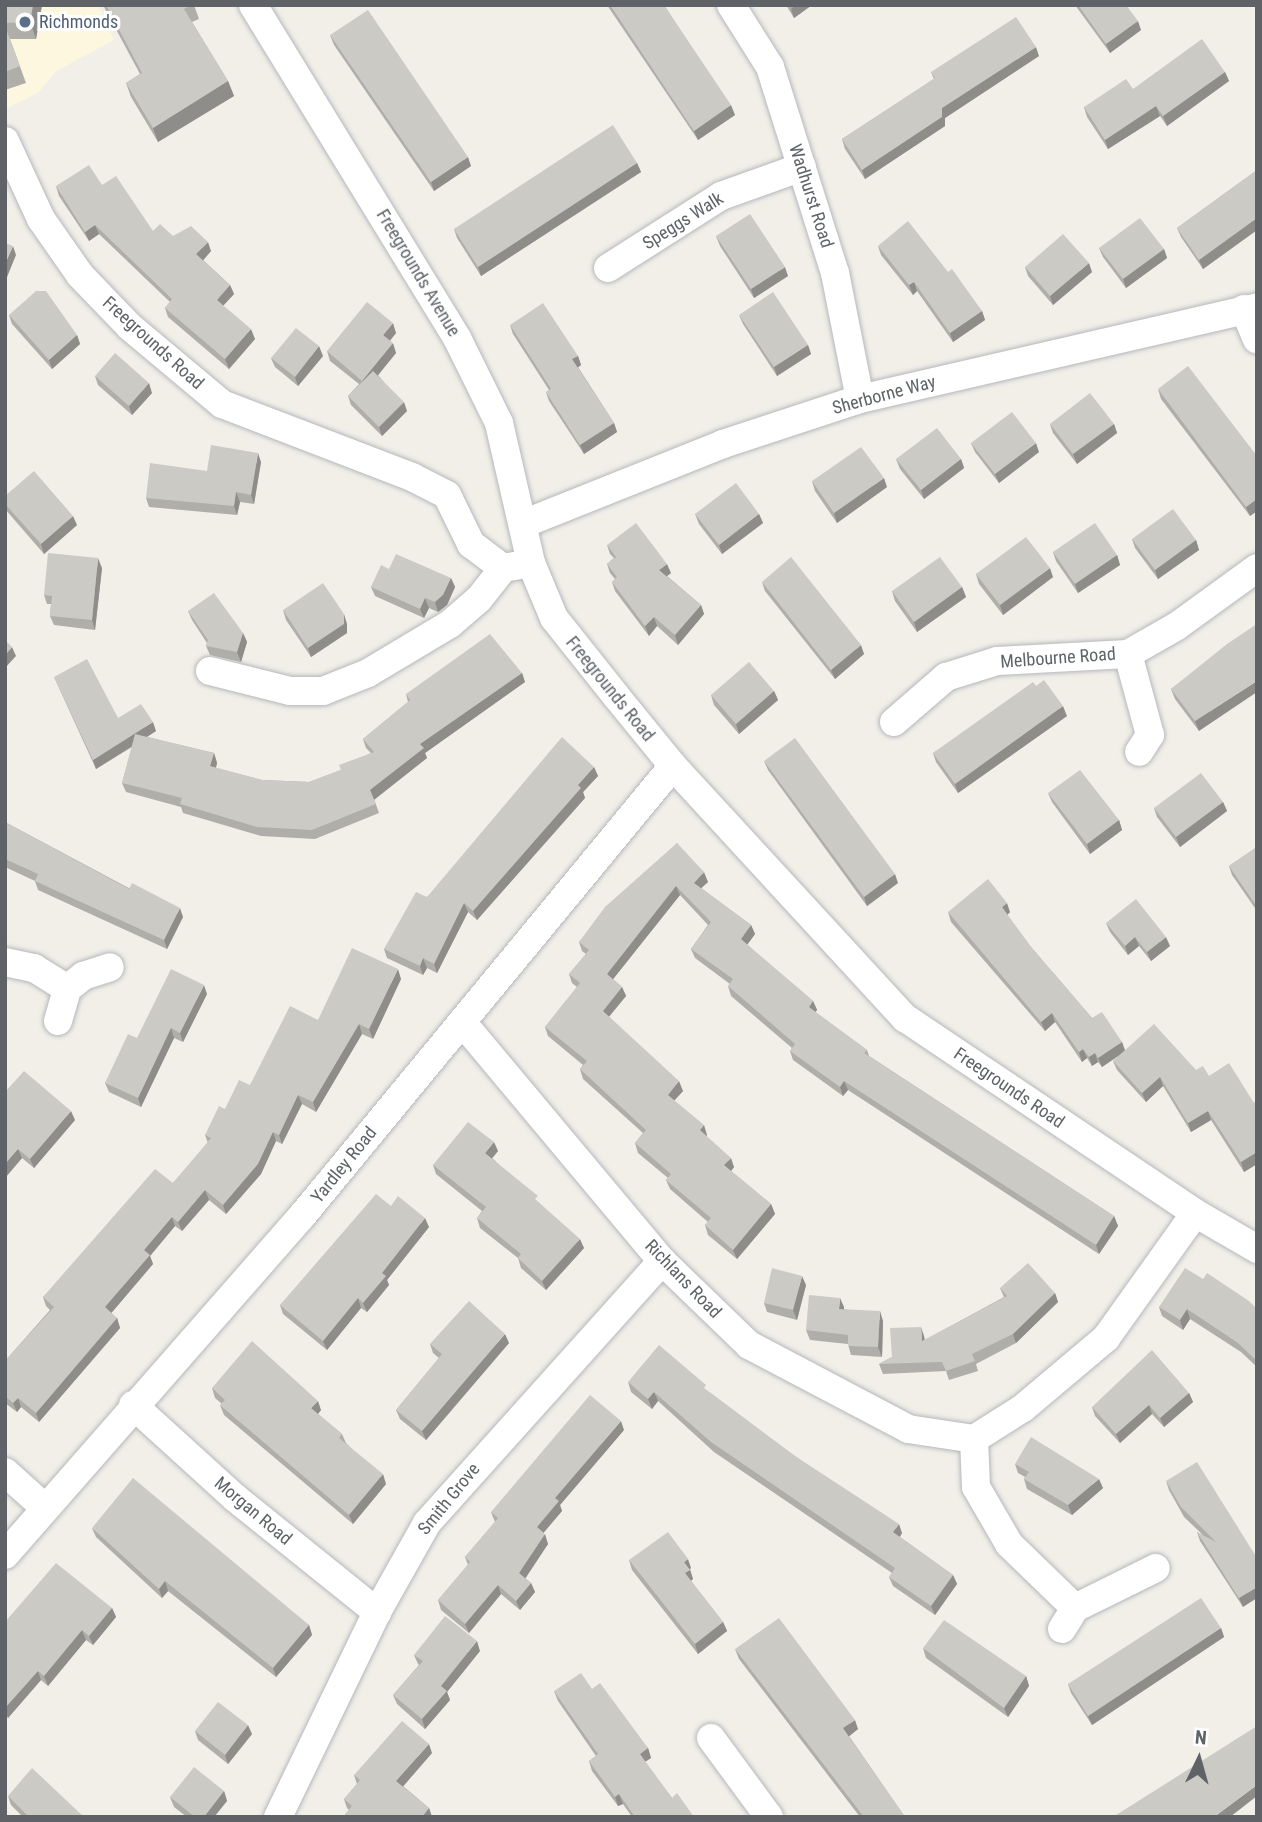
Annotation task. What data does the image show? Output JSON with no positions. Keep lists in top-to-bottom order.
{
  "streets": {
    "street": [
      "Wadhurst Road",
      "Speggs Walk",
      "Freegrounds Avenue",
      "Freegrounds Road",
      "Sherborne Way",
      "Melbourne Road",
      "Yardley Road",
      "Richlans Road",
      "Smith Grove",
      "Morgan Road"
    ]
  },
  "crossings": [
    ["Wadhurst Road", "Speggs Walk"],
    ["Wadhurst Road", "Sherborne Way"],
    ["Freegrounds Avenue", "Freegrounds Road"],
    ["Freegrounds Avenue", "Sherborne Way"],
    ["Freegrounds Road", "Yardley Road"],
    ["Yardley Road", "Richlans Road"],
    ["Yardley Road", "Morgan Road"],
    ["Richlans Road", "Smith Grove"],
    ["Smith Grove", "Morgan Road"]
  ],
  "places": ["Richmonds"],
  "north": "top"
}
